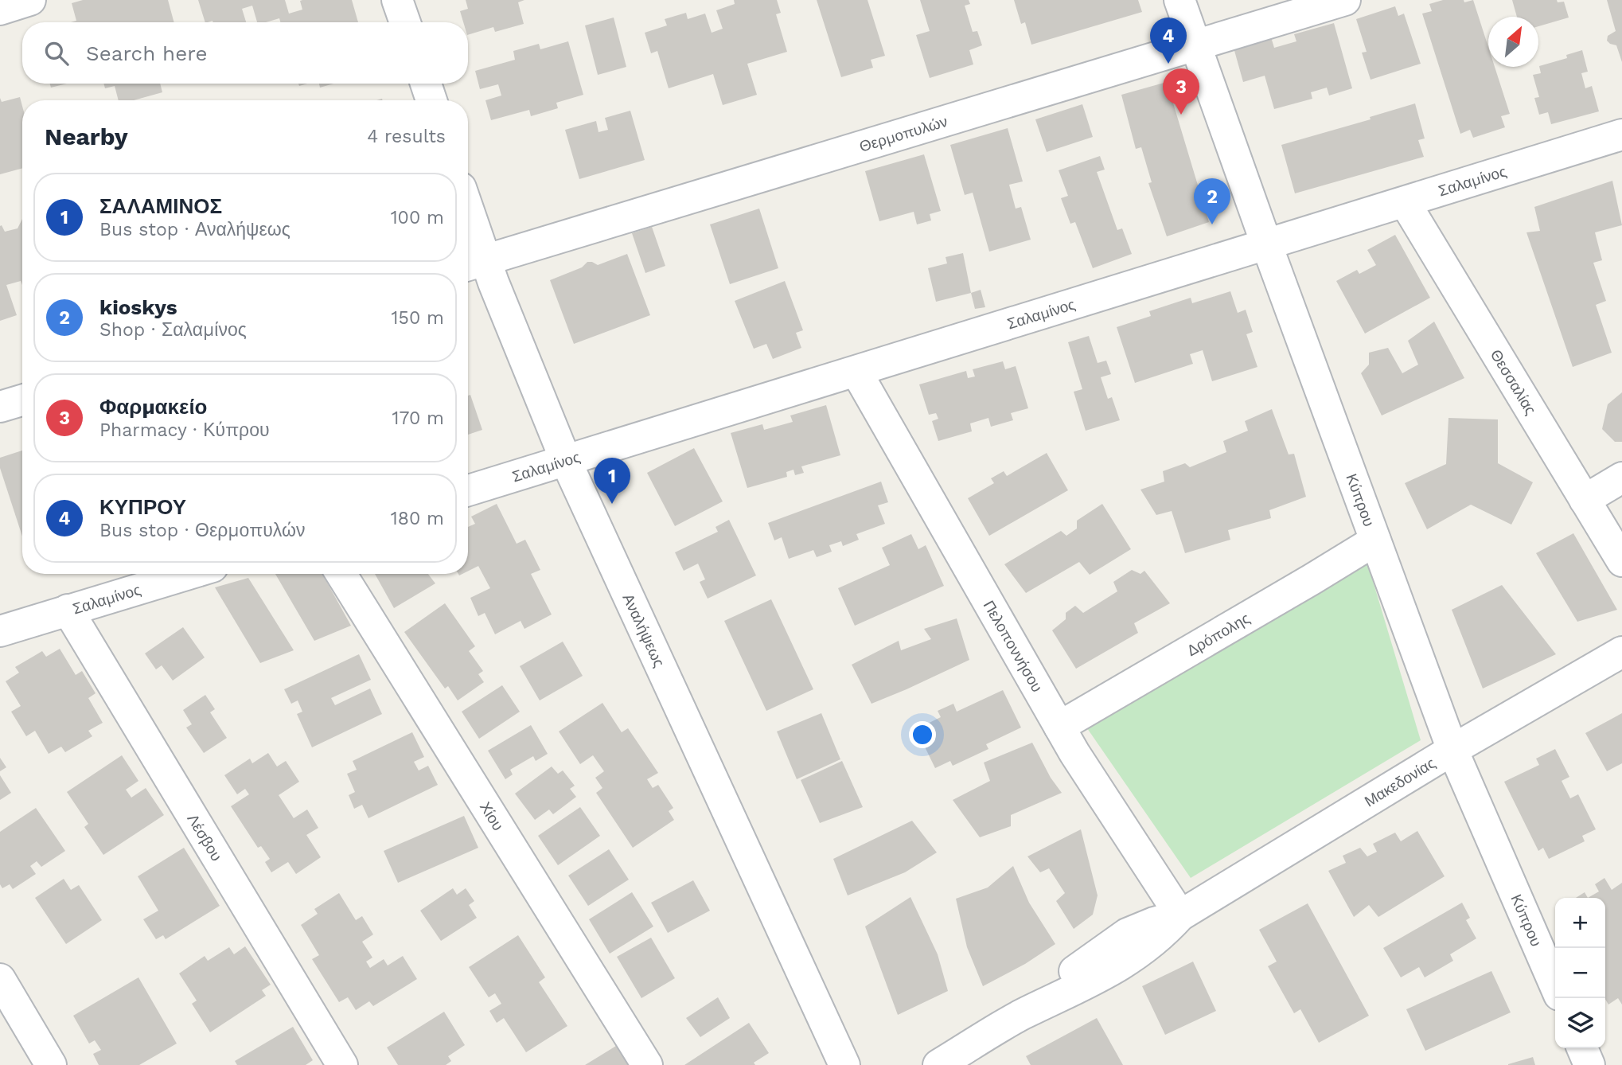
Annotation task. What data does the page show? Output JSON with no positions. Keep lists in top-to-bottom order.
{
  "streets": {
    "street": [
      "Θερμοπυλών",
      "Σαλαμίνος",
      "Θεσσαλίας",
      "Κύπρου",
      "Αναλήψεως",
      "Δρόπολης",
      "Πελοποννήσου",
      "Μακεδονίας",
      "Χίου",
      "Λέσβου"
    ]
  },
  "crossings": [
    ["Θερμοπυλών", "Κύπρου"],
    ["Θερμοπυλών", "Αναλήψεως"],
    ["Σαλαμίνος", "Θεσσαλίας"],
    ["Σαλαμίνος", "Κύπρου"],
    ["Σαλαμίνος", "Αναλήψεως"],
    ["Σαλαμίνος", "Πελοποννήσου"],
    ["Σαλαμίνος", "Λέσβου"],
    ["Κύπρου", "Δρόπολης"],
    ["Κύπρου", "Μακεδονίας"],
    ["Δρόπολης", "Πελοποννήσου"],
    ["Πελοποννήσου", "Μακεδονίας"]
  ],
  "north": "top right",
  "page": {
    "pins": [
      "4",
      "3",
      "2",
      "1"
    ],
    "search": "Search here",
    "heading": ["Nearby", "4 results"],
    "list": [
      {
        "mark": "1",
        "name": "ΣΑΛΑΜΙΝΟΣ",
        "note": "Bus stop · Αναλήψεως",
        "value": "100 m"
      },
      {
        "mark": "2",
        "name": "kioskys",
        "note": "Shop · Σαλαμίνος",
        "value": "150 m"
      },
      {
        "mark": "3",
        "name": "Φαρμακείο",
        "note": "Pharmacy · Κύπρου",
        "value": "170 m"
      },
      {
        "mark": "4",
        "name": "ΚΥΠΡΟΥ",
        "note": "Bus stop · Θερμοπυλών",
        "value": "180 m"
      }
    ],
    "map_buttons": ["+", "−"]
  }
}
